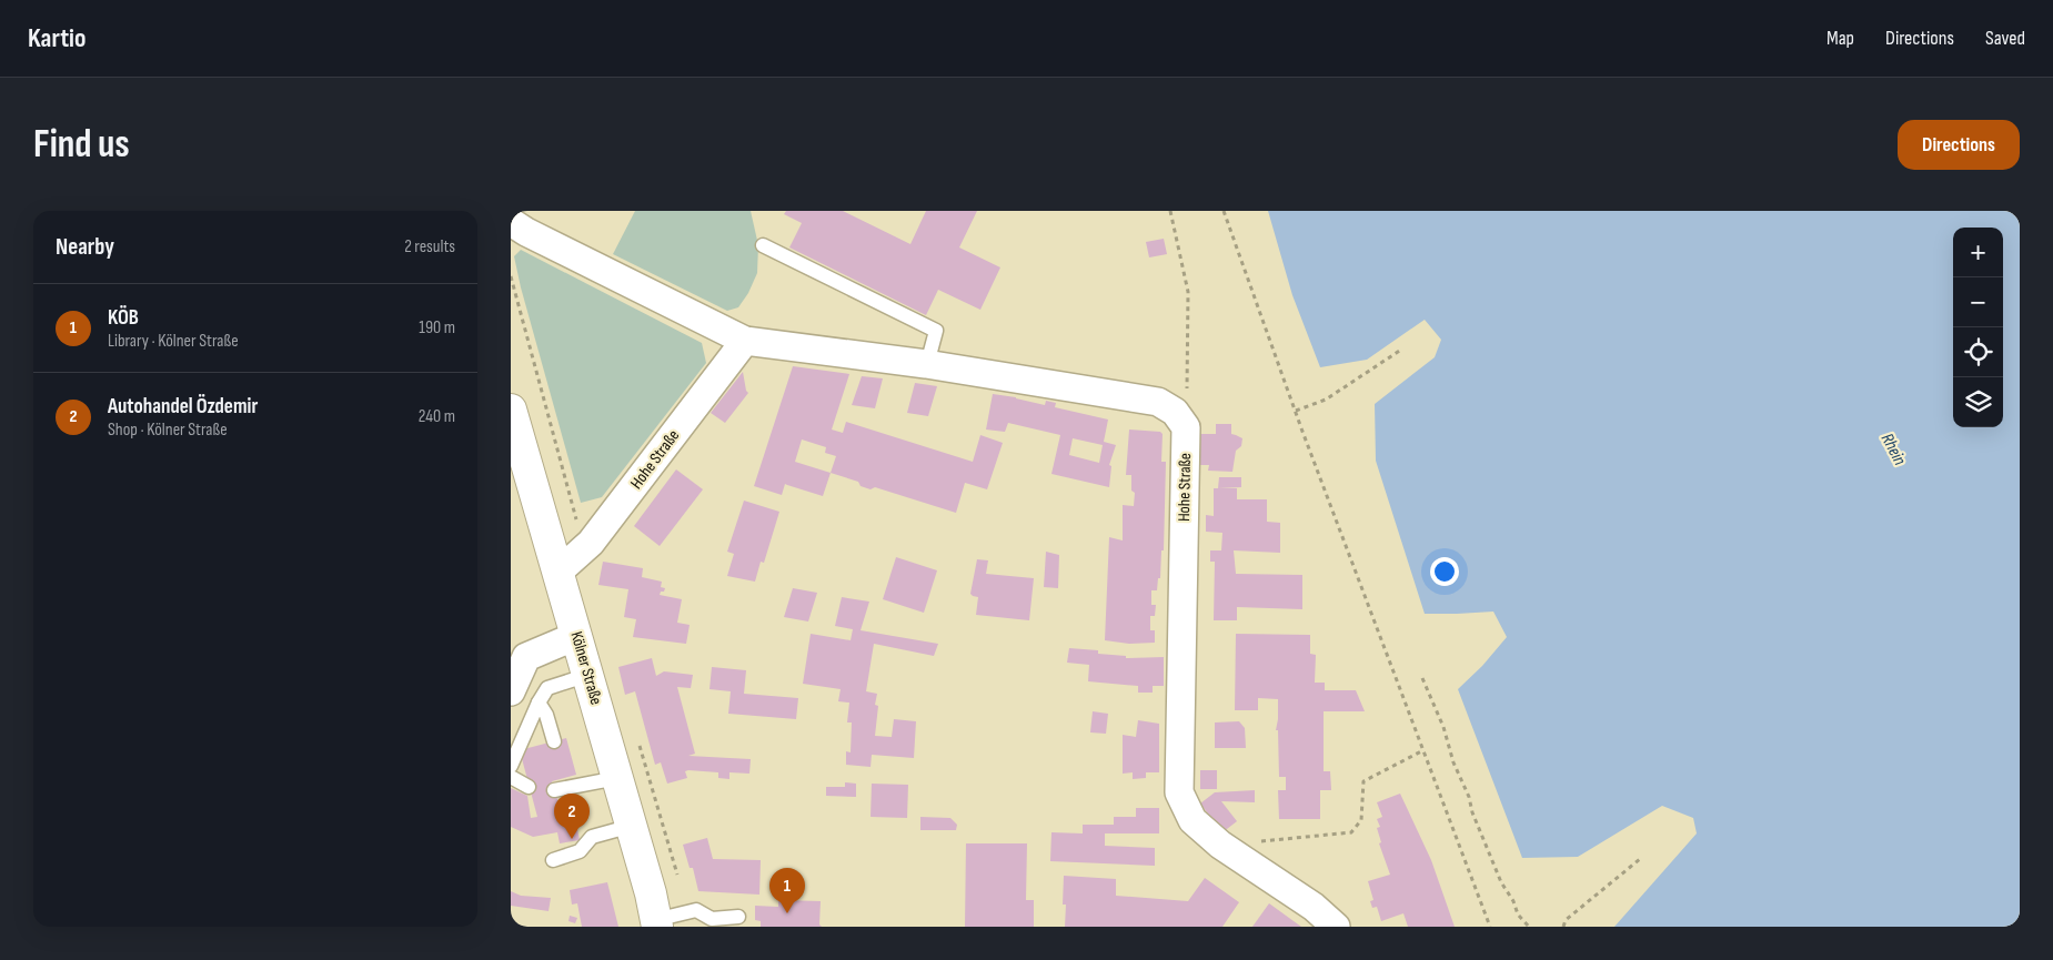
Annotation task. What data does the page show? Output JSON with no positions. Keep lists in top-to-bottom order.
{
  "streets": {
    "main road": ["Kölner Straße"],
    "street": ["Hohe Straße"]
  },
  "crossings": [
    ["Hohe Straße", "Kölner Straße"]
  ],
  "water": ["Rhein"],
  "page": {
    "header": "Kartio",
    "nav": ["Map", "Directions", "Saved"],
    "buttons": "Directions",
    "title": "Find us",
    "heading": ["Nearby", "2 results"],
    "map_buttons": ["+", "−"],
    "list": [
      {
        "mark": "1",
        "name": "KÖB",
        "note": "Library · Kölner Straße",
        "value": "190 m"
      },
      {
        "mark": "2",
        "name": "Autohandel Özdemir",
        "note": "Shop · Kölner Straße",
        "value": "240 m"
      }
    ],
    "pins": ["2", "1"]
  }
}
